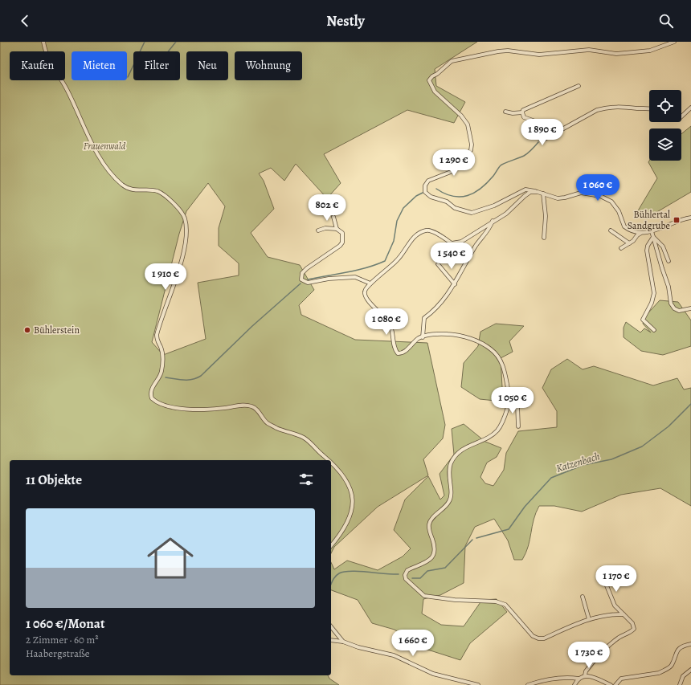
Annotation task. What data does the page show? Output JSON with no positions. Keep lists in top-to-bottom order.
{
  "water": ["Katzenbach"],
  "parks": ["Frauenwald"],
  "places": {
    "transit": ["Bühlertal Sandgrube"],
    "other": ["Bühlerstein"]
  },
  "page": {
    "header": "Nestly",
    "chip": [
      "Kaufen",
      "Mieten",
      "Filter",
      "Neu",
      "Wohnung"
    ],
    "price": [
      "1 890 €",
      "1 290 €",
      "1 060 €",
      "802 €",
      "1 540 €",
      "1 910 €",
      "1 080 €",
      "1 050 €",
      "1 170 €",
      "1 660 €",
      "1 730 €"
    ],
    "heading": "11 Objekte",
    "list": [
      {
        "name": "1 060 €/Monat",
        "note": "2 Zimmer · 60 m² · Haabergstraße"
      }
    ]
  }
}
